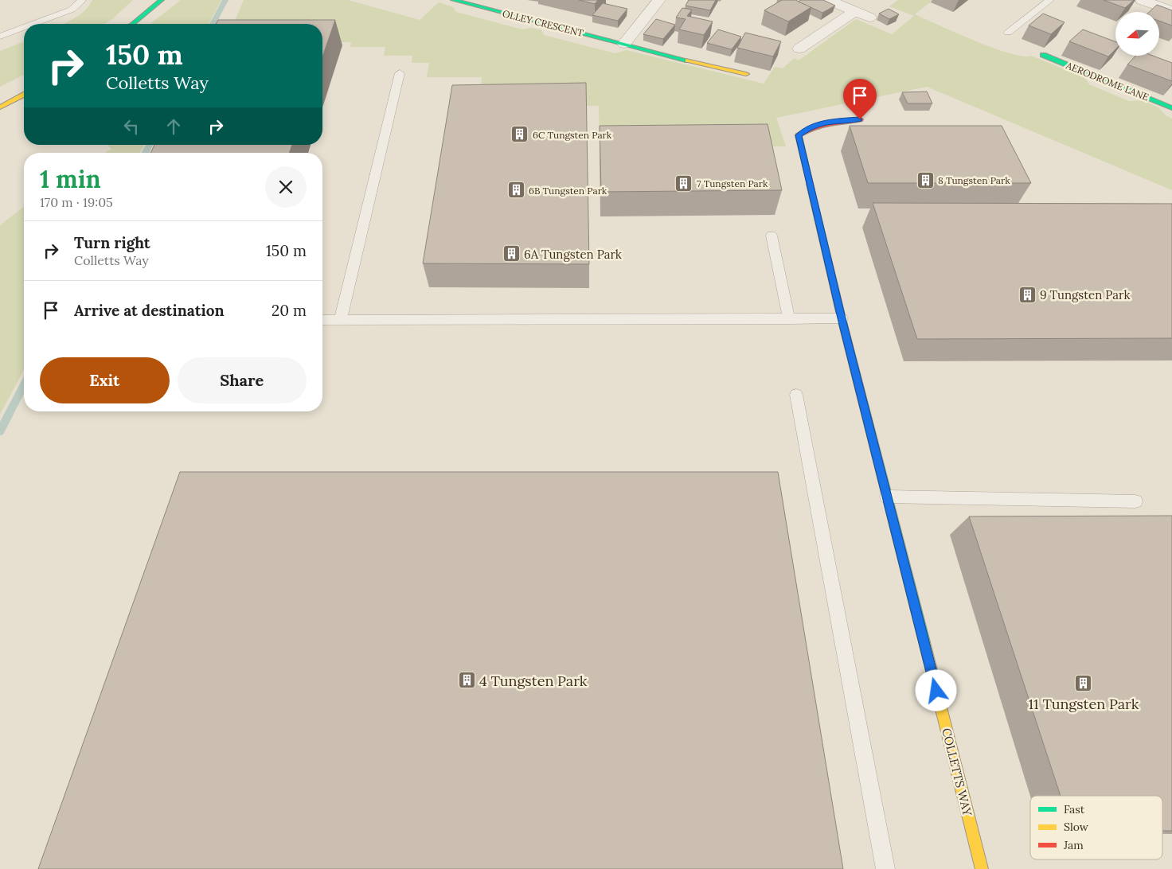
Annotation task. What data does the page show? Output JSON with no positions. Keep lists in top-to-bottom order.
{
  "streets": {
    "street": ["OLLEY CRESCENT", "AERODROME LANE", "COLLETTS WAY"]
  },
  "places": {
    "building": [
      "6C Tungsten Park",
      "8 Tungsten Park",
      "7 Tungsten Park",
      "6B Tungsten Park",
      "6A Tungsten Park",
      "9 Tungsten Park",
      "4 Tungsten Park",
      "11 Tungsten Park"
    ]
  },
  "legend": ["Fast", "Slow", "Jam"],
  "north": "left",
  "page": {
    "turn": ["150 m", "Colletts Way"],
    "heading": ["1 min", "170 m · 19:05"],
    "list": [
      {
        "name": "Turn right",
        "note": "Colletts Way",
        "value": "150 m"
      },
      {
        "name": "Arrive at destination",
        "value": "20 m"
      }
    ],
    "buttons": ["Exit", "Share"]
  }
}
